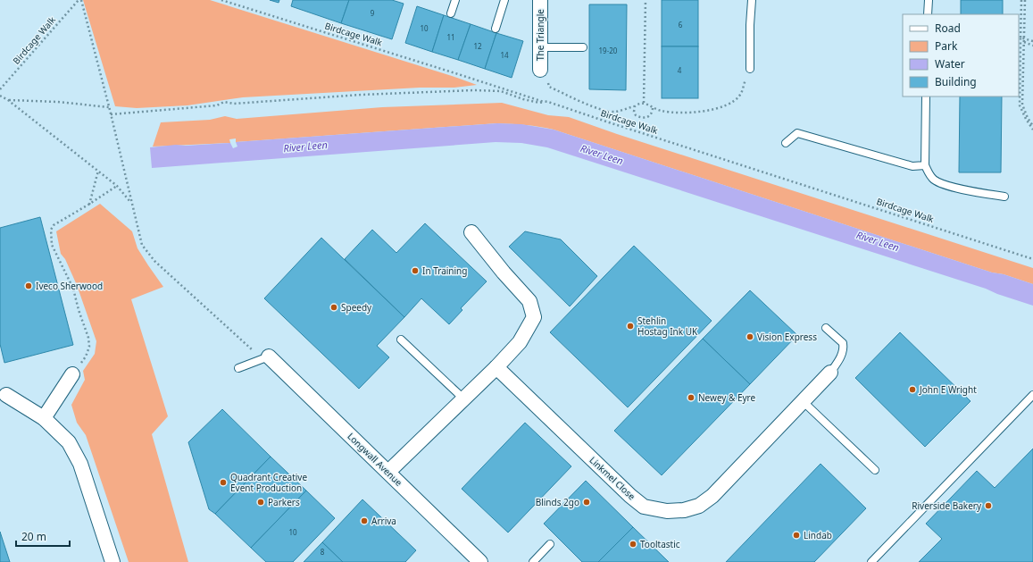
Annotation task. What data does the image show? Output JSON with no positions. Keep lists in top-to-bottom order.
{
  "streets": {
    "street": ["The Triangle", "Longwall Avenue", "Linkmel Close"],
    "path": ["Birdcage Walk"]
  },
  "water": ["River Leen"],
  "places": [
    "In Training",
    "Iveco Sherwood",
    "Speedy",
    "Stehlin Hostag Ink UK",
    "Vision Express",
    "John E Wright",
    "Newey & Eyre",
    "Quadrant Creative Event Production",
    "Parkers",
    "Blinds 2go",
    "Riverside Bakery",
    "Arriva",
    "Lindab",
    "Tooltastic"
  ],
  "house_numbers": [
    "9",
    "6",
    "10",
    "11",
    "12",
    "19-20",
    "14",
    "4",
    "10",
    "8"
  ],
  "legend": [
    "Road",
    "Park",
    "Water",
    "Building"
  ],
  "scale_bar": "20 m"
}
